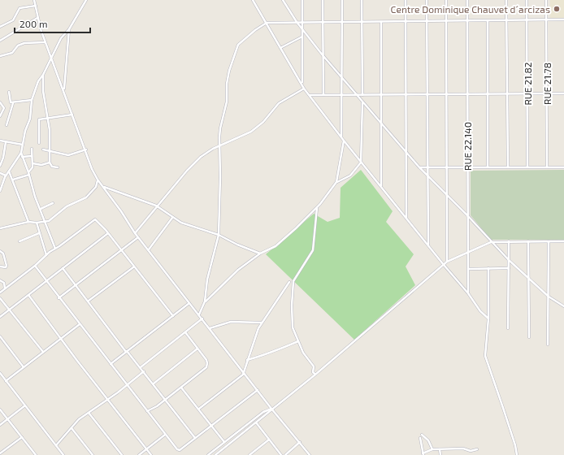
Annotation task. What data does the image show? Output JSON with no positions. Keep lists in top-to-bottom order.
{
  "streets": {
    "street": ["RUE 21.82", "RUE 21.78", "RUE 22.140"]
  },
  "places": ["Centre Dominique Chauvet d´arcizas"],
  "scale_bar": "200 m"
}
